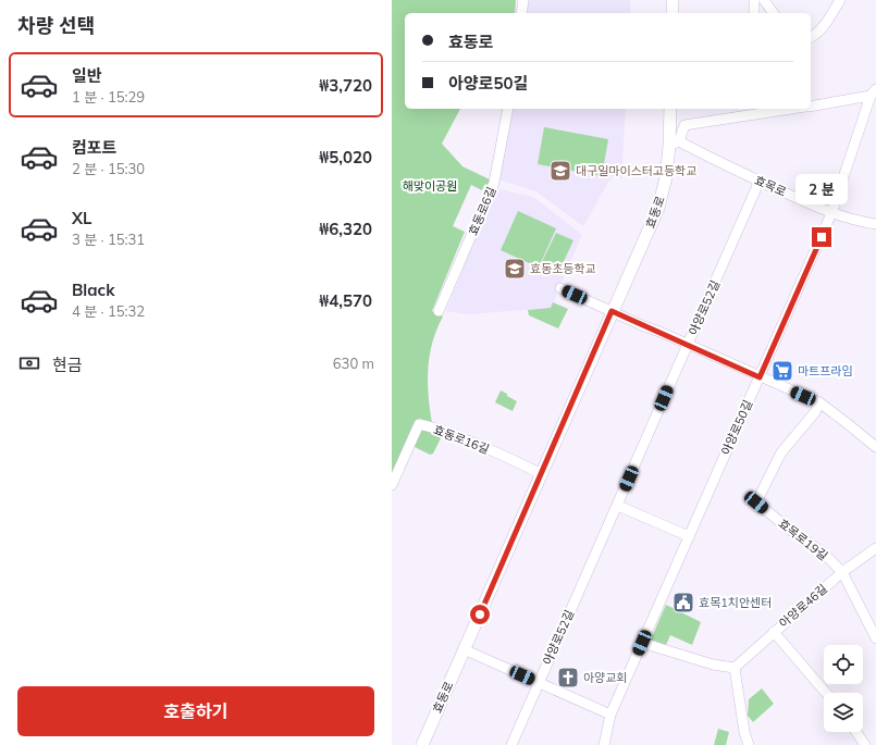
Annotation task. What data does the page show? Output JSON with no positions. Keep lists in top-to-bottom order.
{
  "streets": {
    "main road": ["효동로"],
    "street": [
      "효목로",
      "효동로6길",
      "아양로52길",
      "아양로50길",
      "효동로16길",
      "효목로19길",
      "아양로46길"
    ]
  },
  "crossings": [
    ["효목로", "효동로"],
    ["효목로", "아양로52길"],
    ["효목로", "아양로50길"],
    ["효동로", "효동로16길"],
    ["효목로19길", "아양로46길"]
  ],
  "parks": ["해맞이공원"],
  "places": {
    "school or university": ["대구일마이스터고등학교", "효동초등학교"],
    "supermarket": ["마트프라임"],
    "public building": ["효목1치안센터"],
    "church": ["아양교회"]
  },
  "page": {
    "heading": "차량 선택",
    "banner": ["효동로", "아양로50길"],
    "list": [
      {
        "name": "일반",
        "note": "1 분 · 15:29",
        "value": "₩3,720"
      },
      {
        "name": "컴포트",
        "note": "2 분 · 15:30",
        "value": "₩5,020"
      },
      {
        "name": "XL",
        "note": "3 분 · 15:31",
        "value": "₩6,320"
      },
      {
        "name": "Black",
        "note": "4 분 · 15:32",
        "value": "₩4,570"
      }
    ],
    "bubble": "2 분",
    "pay": ["현금", "630 m"],
    "buttons": "호출하기"
  }
}
